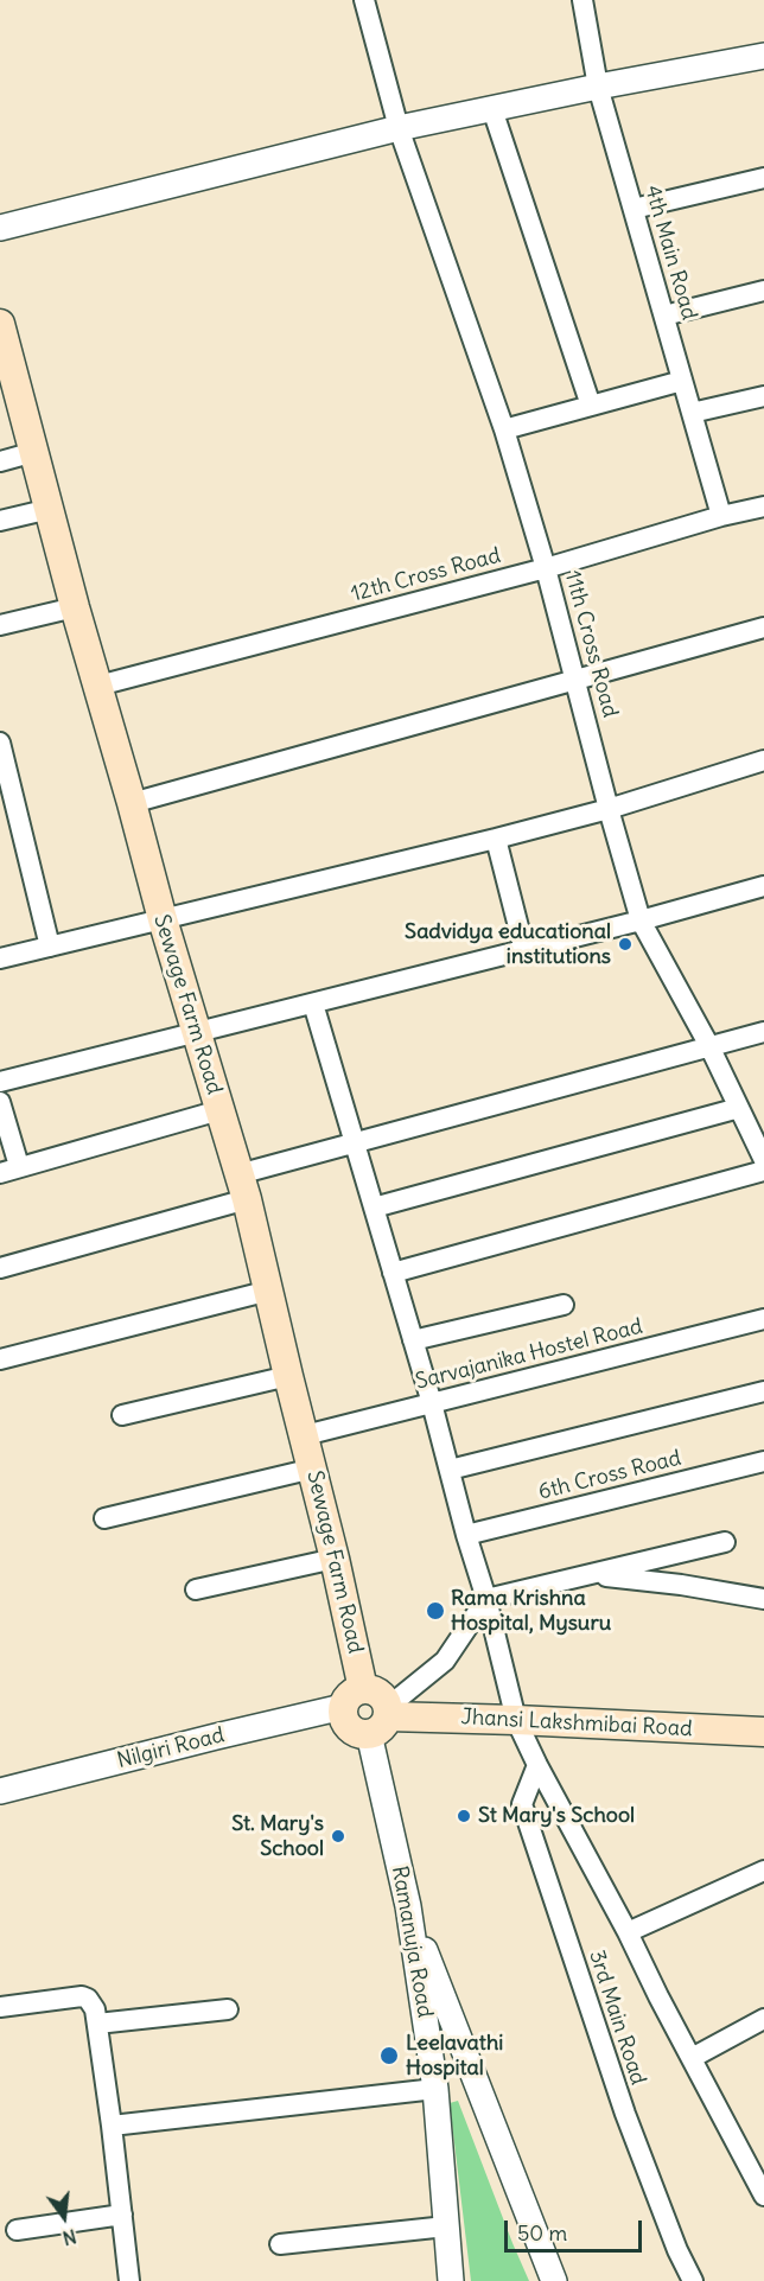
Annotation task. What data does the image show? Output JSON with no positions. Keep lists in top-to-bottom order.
{
  "streets": {
    "main road": ["Sewage Farm Road", "Jhansi Lakshmibai Road"],
    "street": [
      "4th Main Road",
      "12th Cross Road",
      "11th Cross Road",
      "Sarvajanika Hostel Road",
      "6th Cross Road",
      "Nilgiri Road",
      "Ramanuja Road",
      "3rd Main Road"
    ]
  },
  "crossings": [
    ["4th Main Road", "12th Cross Road"],
    ["12th Cross Road", "11th Cross Road"],
    ["12th Cross Road", "Sewage Farm Road"],
    ["Sewage Farm Road", "Sarvajanika Hostel Road"],
    ["Sewage Farm Road", "Jhansi Lakshmibai Road"],
    ["Sewage Farm Road", "Nilgiri Road"],
    ["Sewage Farm Road", "Ramanuja Road"],
    ["Jhansi Lakshmibai Road", "Nilgiri Road"],
    ["Jhansi Lakshmibai Road", "Ramanuja Road"],
    ["Nilgiri Road", "Ramanuja Road"]
  ],
  "places": [
    "Sadvidya educational institutions",
    "Rama Krishna Hospital, Mysuru",
    "St Mary's School",
    "St. Mary's School",
    "Leelavathi Hospital"
  ],
  "scale_bar": "50 m",
  "north": "bottom"
}
